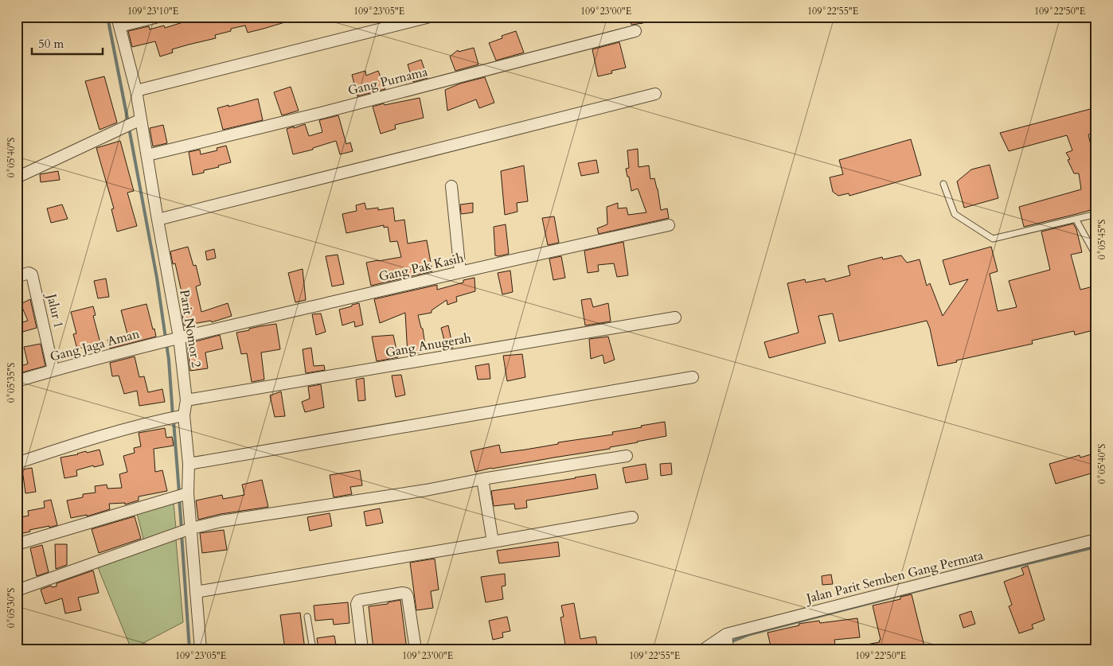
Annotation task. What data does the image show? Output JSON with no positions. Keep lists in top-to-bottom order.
{
  "streets": {
    "street": [
      "Gang Purnama",
      "Gang Pak Kasih",
      "Jalur 1",
      "Parit Nomor 2",
      "Gang Jaga Aman",
      "Gang Anugerah",
      "Jalan Parit Semben Gang Permata"
    ]
  },
  "crossings": [
    ["Gang Purnama", "Parit Nomor 2"],
    ["Gang Pak Kasih", "Parit Nomor 2"],
    ["Gang Pak Kasih", "Gang Jaga Aman"],
    ["Jalur 1", "Gang Jaga Aman"],
    ["Parit Nomor 2", "Gang Jaga Aman"],
    ["Parit Nomor 2", "Gang Anugerah"]
  ],
  "scale_bar": "50 m",
  "coordinates": [
    "109°23'10\"E",
    "109°23'05\"E",
    "109°23'00\"E",
    "109°22'55\"E",
    "109°22'50\"E",
    "0°05'40\"S",
    "0°05'45\"S",
    "0°05'35\"S",
    "0°05'30\"S"
  ]
}
